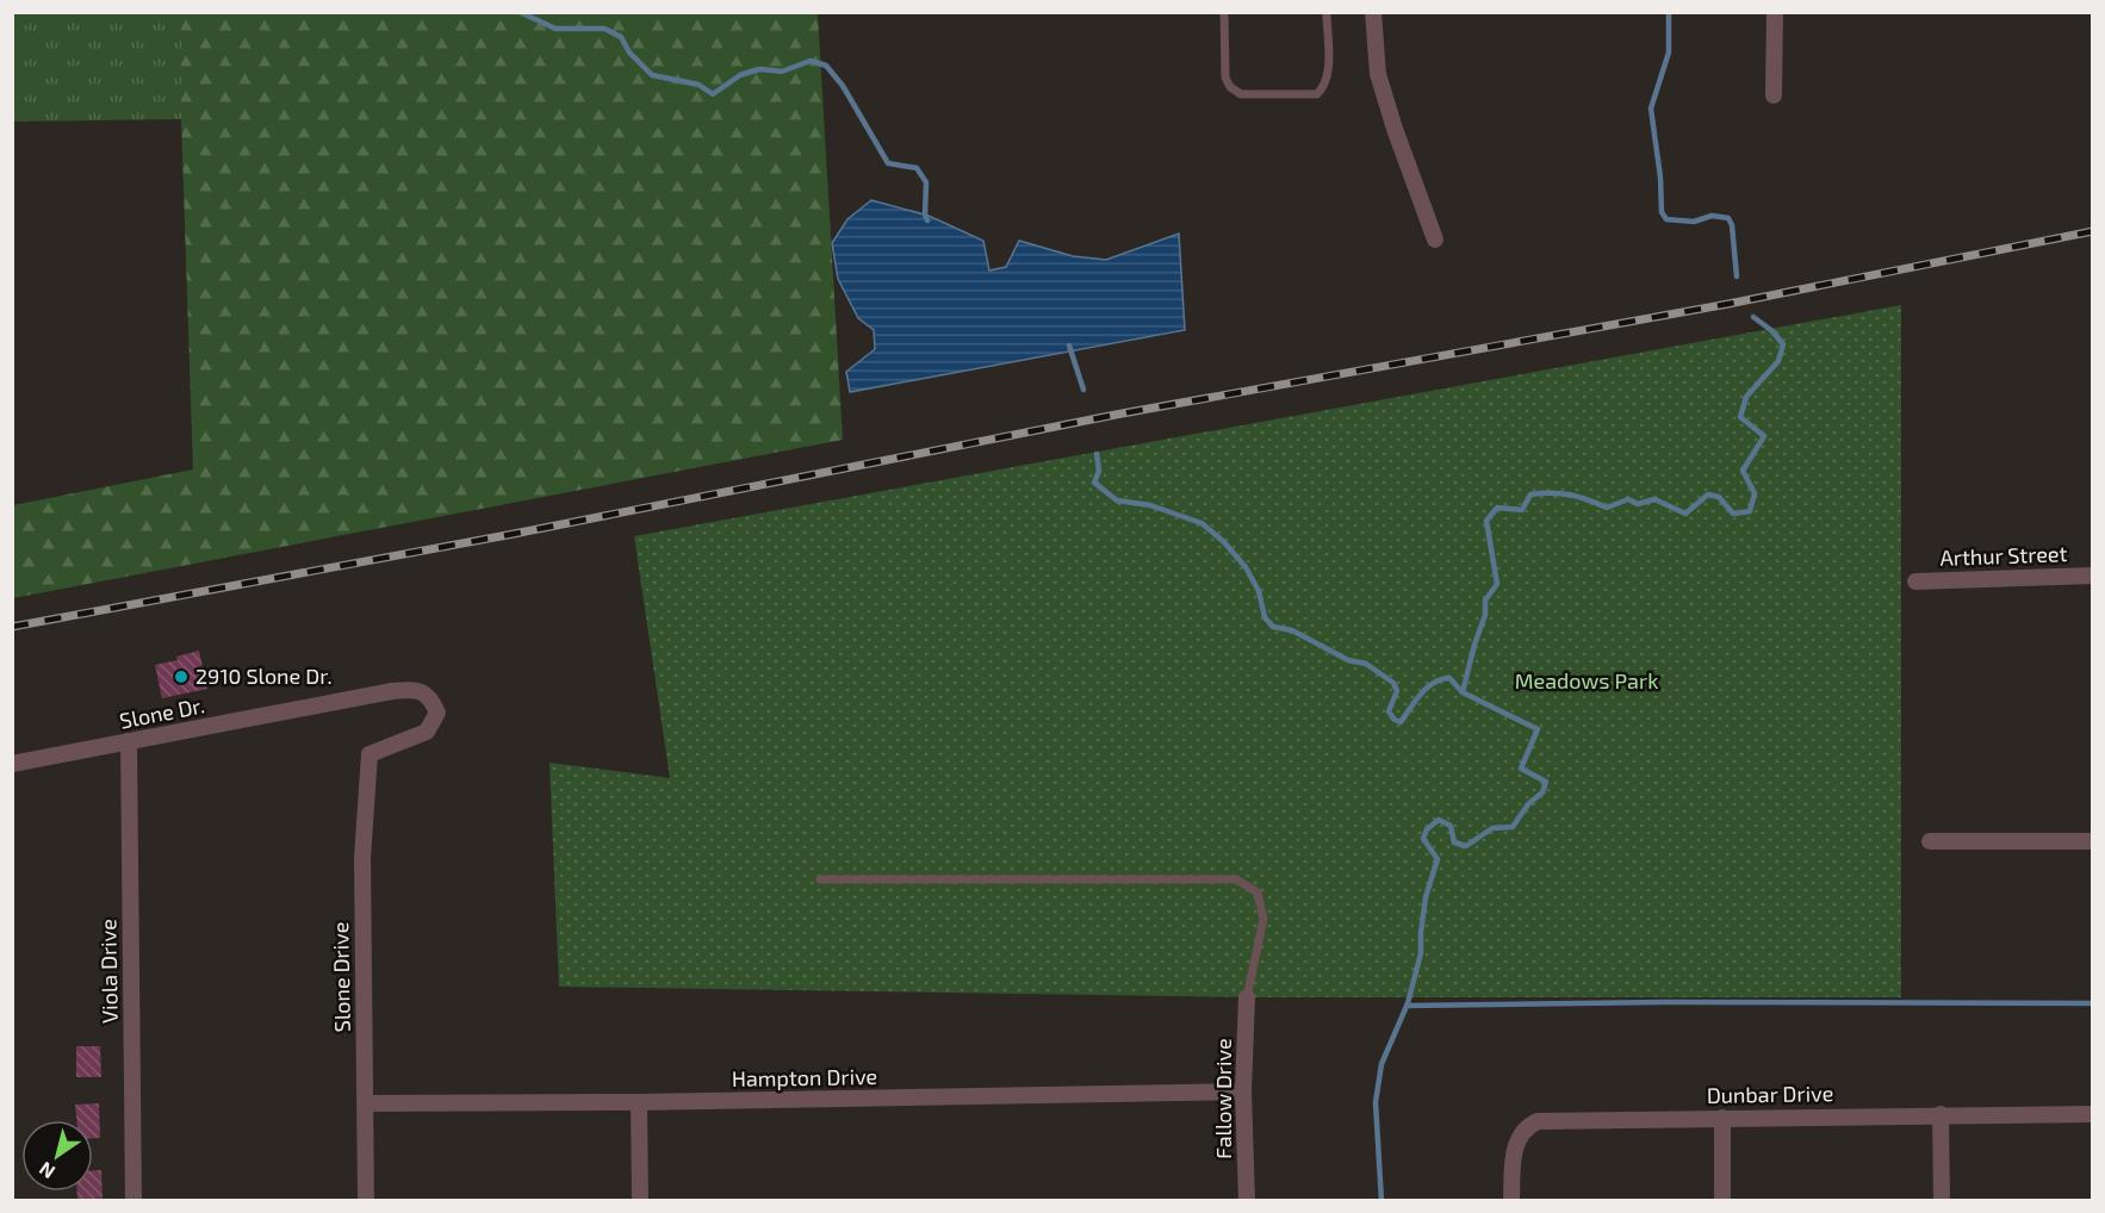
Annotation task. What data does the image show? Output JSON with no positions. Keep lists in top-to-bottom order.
{
  "streets": {
    "street": [
      "Arthur Street",
      "Slone Dr.",
      "Viola Drive",
      "Slone Drive",
      "Hampton Drive",
      "Dunbar Drive",
      "Fallow Drive"
    ]
  },
  "crossings": [
    ["Slone Dr.", "Viola Drive"],
    ["Slone Dr.", "Slone Drive"],
    ["Slone Drive", "Hampton Drive"],
    ["Hampton Drive", "Fallow Drive"]
  ],
  "parks": ["Meadows Park"],
  "places": ["2910 Slone Dr."],
  "north": "bottom left"
}
